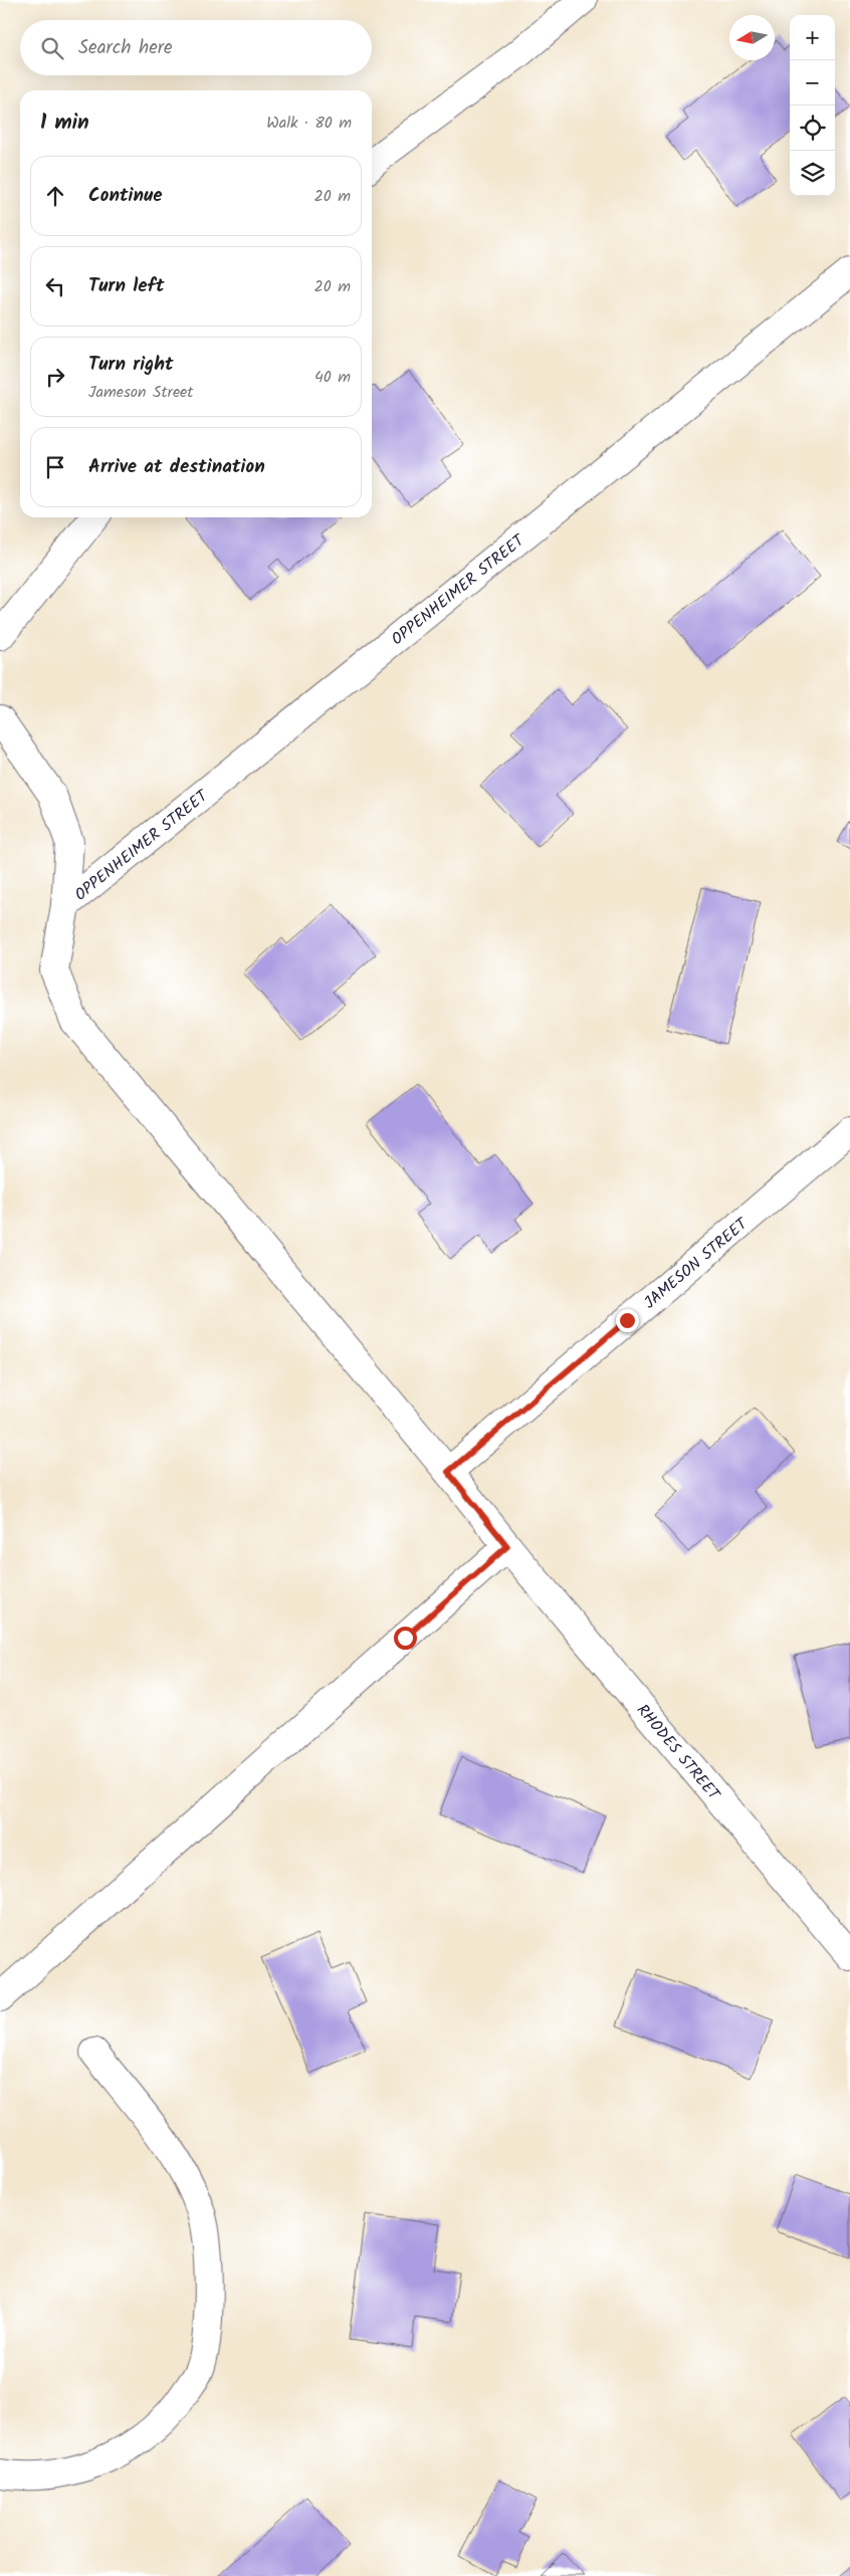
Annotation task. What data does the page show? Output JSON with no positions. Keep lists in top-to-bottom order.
{
  "streets": {
    "street": ["OPPENHEIMER STREET", "JAMESON STREET", "RHODES STREET"]
  },
  "crossings": [
    ["OPPENHEIMER STREET", "RHODES STREET"],
    ["JAMESON STREET", "RHODES STREET"]
  ],
  "north": "left",
  "page": {
    "map_buttons": ["+", "−"],
    "search": "Search here",
    "heading": ["1 min", "Walk · 80 m"],
    "list": [
      ["Continue", "20 m"],
      ["Turn left", "20 m"],
      ["Turn right", "Jameson Street", "40 m"],
      "Arrive at destination"
    ]
  }
}
